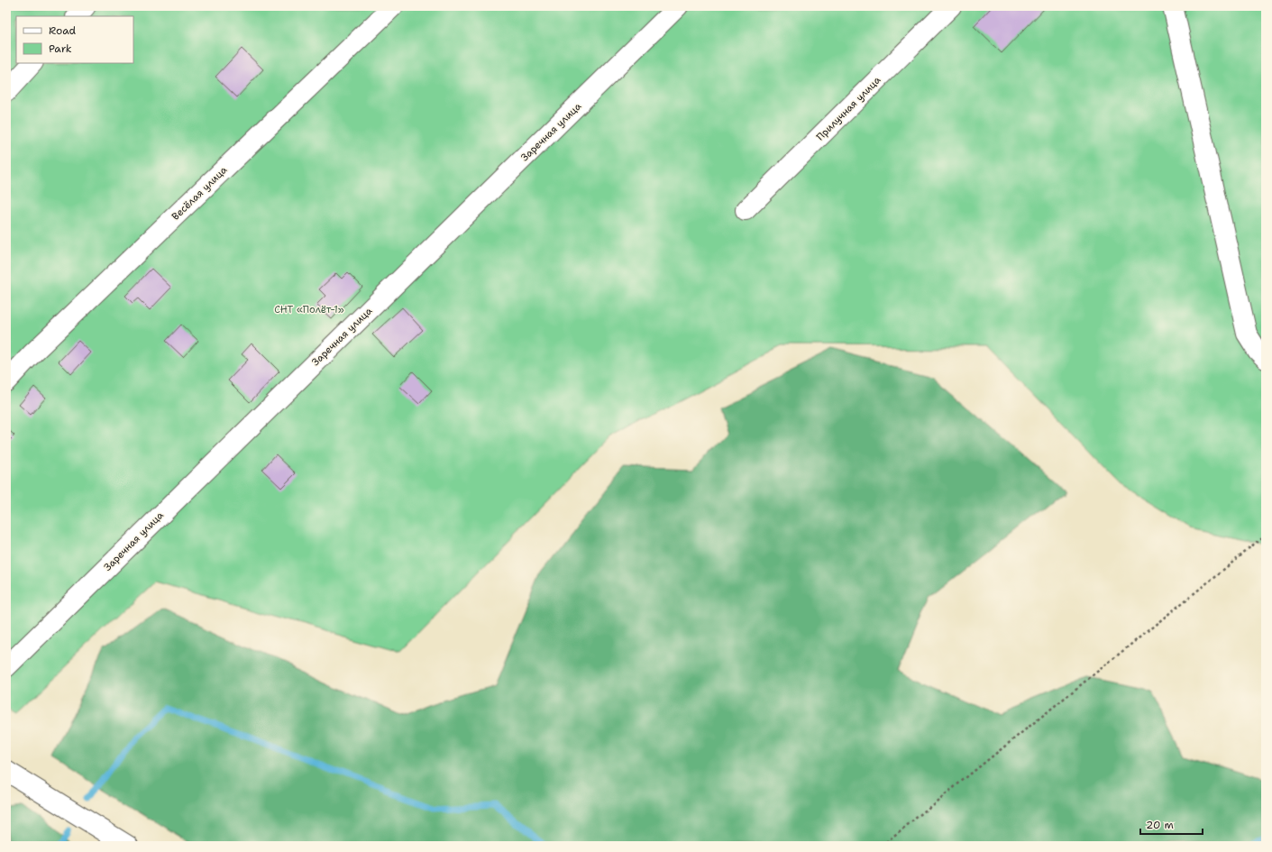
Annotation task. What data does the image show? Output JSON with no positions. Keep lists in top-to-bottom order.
{
  "streets": {
    "street": ["Прилучная улица", "Заречная улица", "Весёлая улица"]
  },
  "parks": ["СНТ «Полёт-1»"],
  "legend": ["Road", "Park"],
  "scale_bar": "20 m"
}
